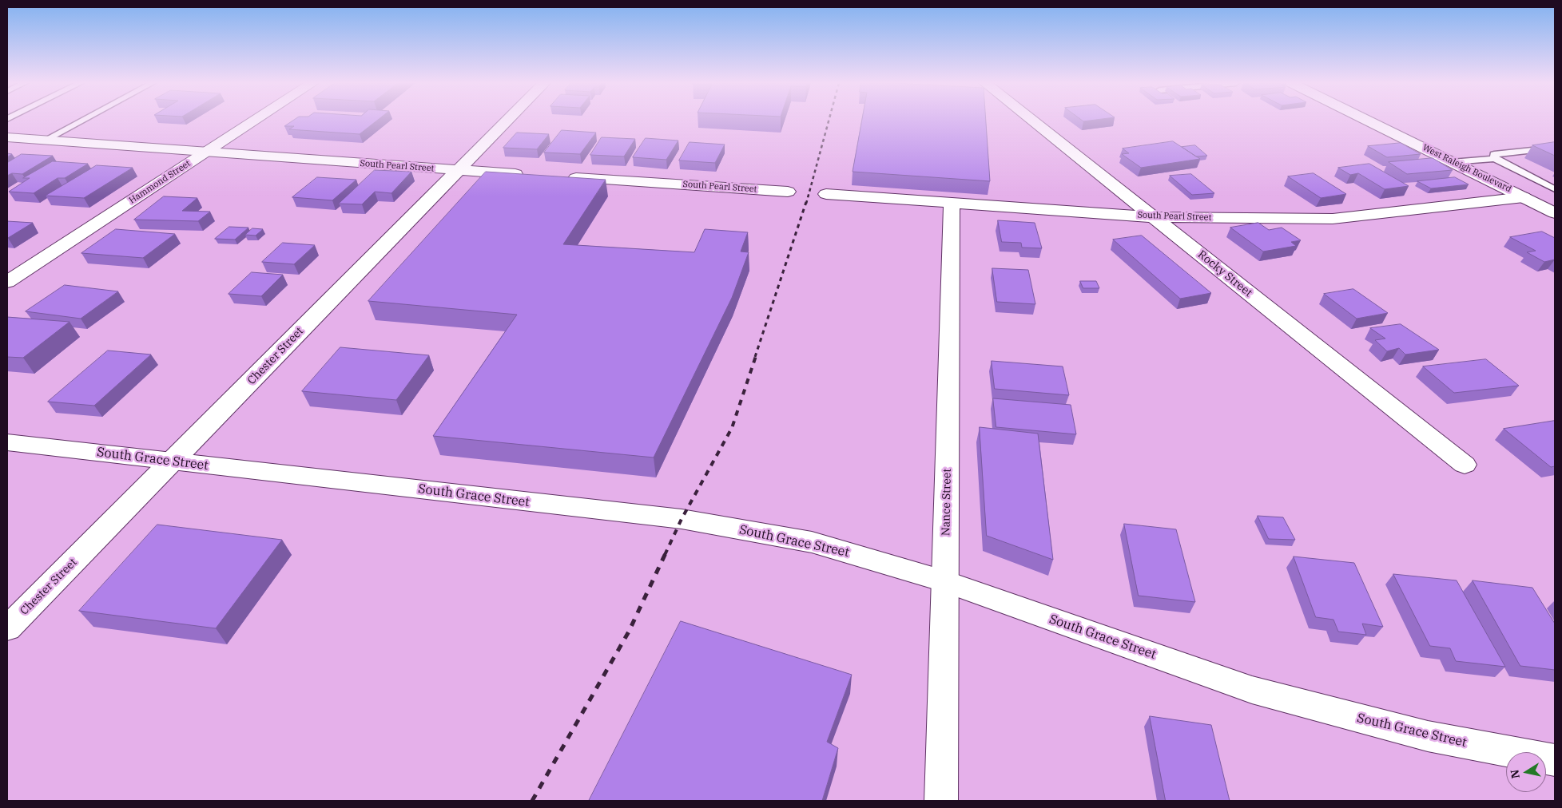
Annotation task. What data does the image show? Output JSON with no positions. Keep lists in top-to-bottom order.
{
  "streets": {
    "street": [
      "South Pearl Street",
      "West Raleigh Boulevard",
      "Hammond Street",
      "Rocky Street",
      "Chester Street",
      "South Grace Street",
      "Nance Street"
    ]
  },
  "crossings": [
    ["South Pearl Street", "West Raleigh Boulevard"],
    ["South Pearl Street", "Hammond Street"],
    ["South Pearl Street", "Rocky Street"],
    ["South Pearl Street", "Chester Street"],
    ["South Pearl Street", "Nance Street"],
    ["Chester Street", "South Grace Street"],
    ["South Grace Street", "Nance Street"]
  ],
  "north": "left"
}
